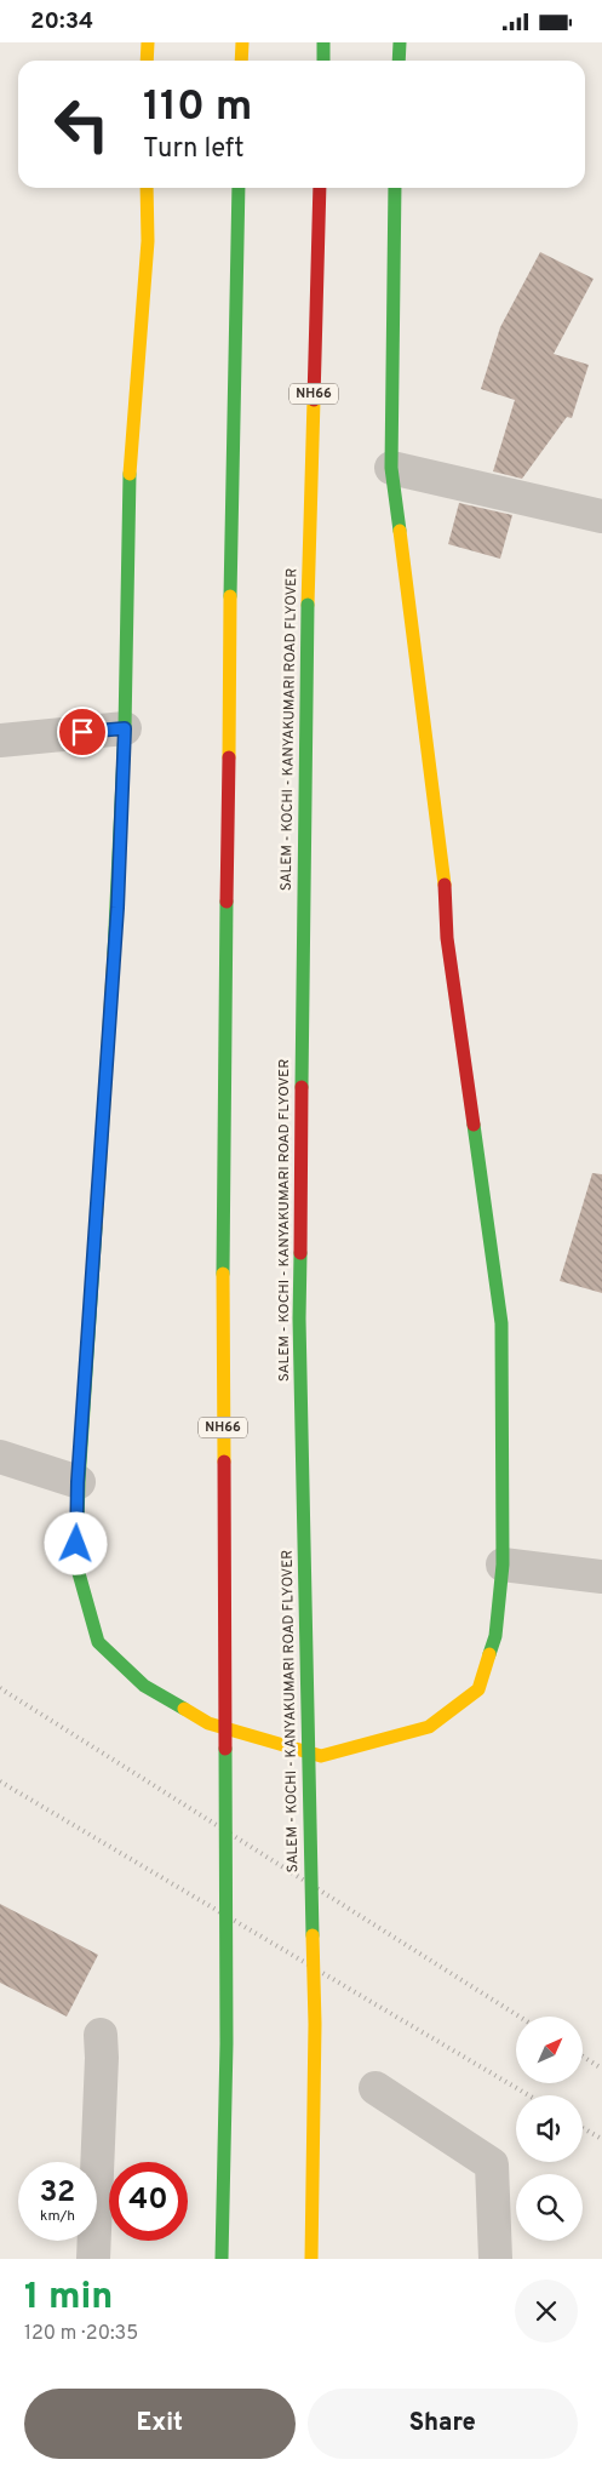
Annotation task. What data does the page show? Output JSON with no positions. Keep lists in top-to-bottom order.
{
  "streets": {
    "main road": ["NH66", "SALEM - KOCHI - KANYAKUMARI ROAD FLYOVER"]
  },
  "north": "top right",
  "page": {
    "status": "20:34",
    "turn": ["110 m", "Turn left"],
    "speed": "32 km/h",
    "limit": "40",
    "heading": ["1 min", "120 m · 20:35"],
    "buttons": ["Exit", "Share"]
  }
}
